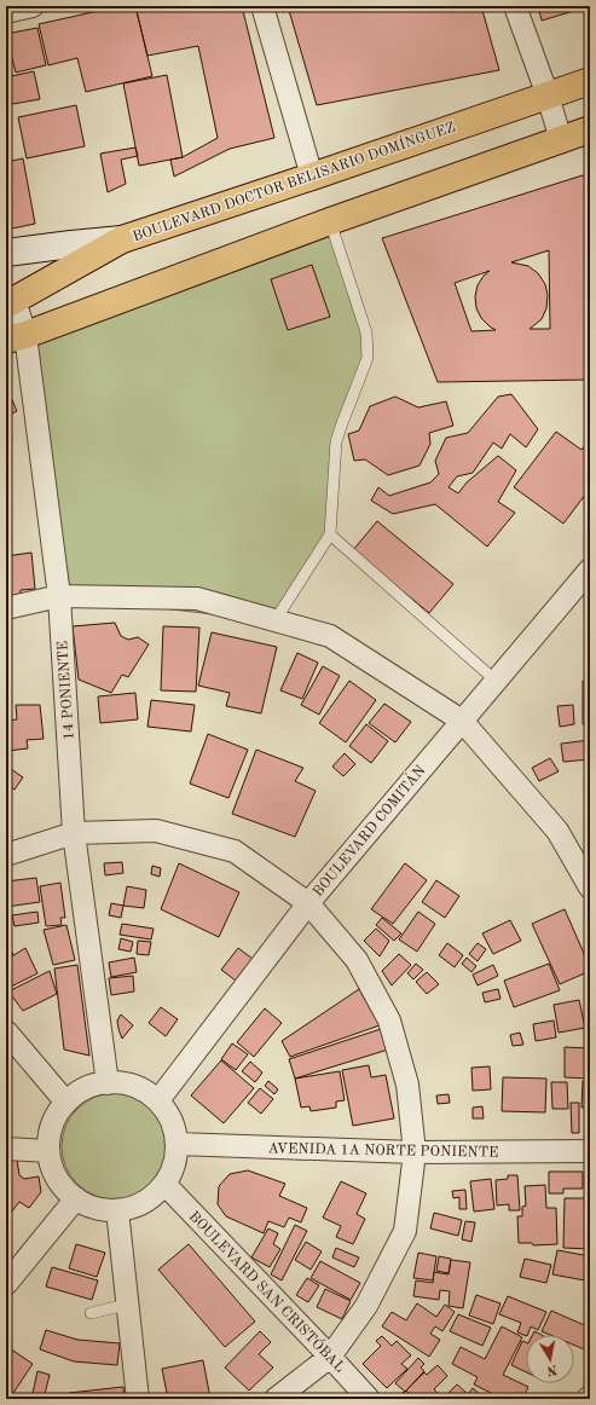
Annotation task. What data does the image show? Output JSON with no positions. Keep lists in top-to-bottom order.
{
  "streets": {
    "main road": ["BOULEVARD DOCTOR BELISARIO DOMÍNGUEZ"],
    "street": [
      "14 PONIENTE",
      "BOULEVARD COMITÁN",
      "AVENIDA 1A NORTE PONIENTE",
      "BOULEVARD SAN CRISTÓBAL"
    ]
  },
  "crossings": [
    ["BOULEVARD DOCTOR BELISARIO DOMÍNGUEZ", "14 PONIENTE"],
    ["14 PONIENTE", "BOULEVARD COMITÁN"],
    ["14 PONIENTE", "AVENIDA 1A NORTE PONIENTE"],
    ["14 PONIENTE", "BOULEVARD SAN CRISTÓBAL"],
    ["BOULEVARD COMITÁN", "AVENIDA 1A NORTE PONIENTE"],
    ["BOULEVARD COMITÁN", "BOULEVARD SAN CRISTÓBAL"],
    ["AVENIDA 1A NORTE PONIENTE", "BOULEVARD SAN CRISTÓBAL"]
  ],
  "north": "bottom"
}
